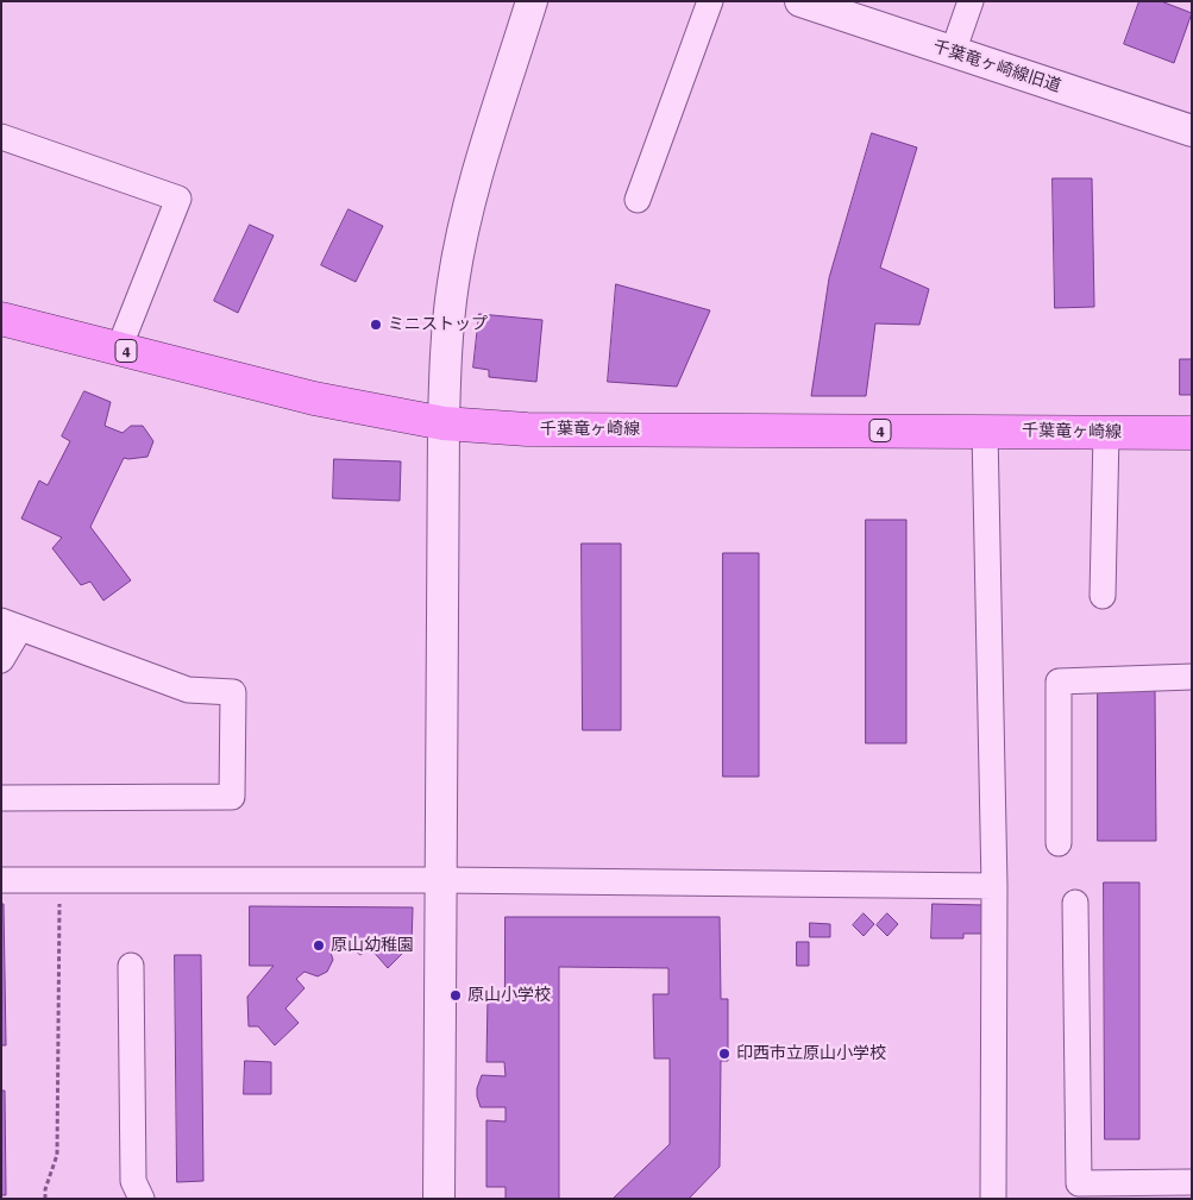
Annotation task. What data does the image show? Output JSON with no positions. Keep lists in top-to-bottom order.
{
  "streets": {
    "main road": ["4", "千葉竜ヶ崎線"],
    "street": ["千葉竜ヶ崎線旧道"]
  },
  "places": [
    "ミニストップ",
    "原山幼稚園",
    "原山小学校",
    "印西市立原山小学校"
  ]
}
